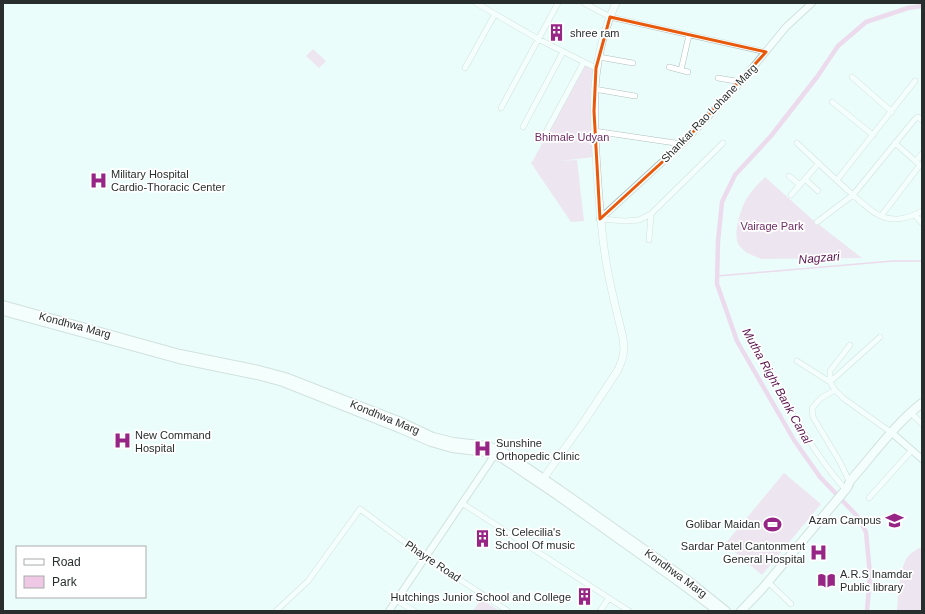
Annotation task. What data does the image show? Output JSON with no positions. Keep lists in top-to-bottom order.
{
  "streets": {
    "main road": ["Kondhwa Marg"],
    "street": ["Shankar Rao Lohane Marg", "Phayre Road"]
  },
  "water": ["Nagzari", "Mutha Right Bank Canal"],
  "parks": ["Bhimale Udyan", "Vairage Park"],
  "places": {
    "building": ["shree ram", "St. Celecilia's School Of music", "Hutchings Junior School and College"],
    "hospital": [
      "Military Hospital Cardio-Thoracic Center",
      "New Command Hospital",
      "Sunshine Orthopedic Clinic",
      "Sardar Patel Cantonment General Hospital"
    ],
    "school or university": ["Azam Campus"],
    "sports": ["Golibar Maidan"],
    "library": ["A.R.S Inamdar Public library"]
  },
  "legend": ["Road", "Park"]
}
